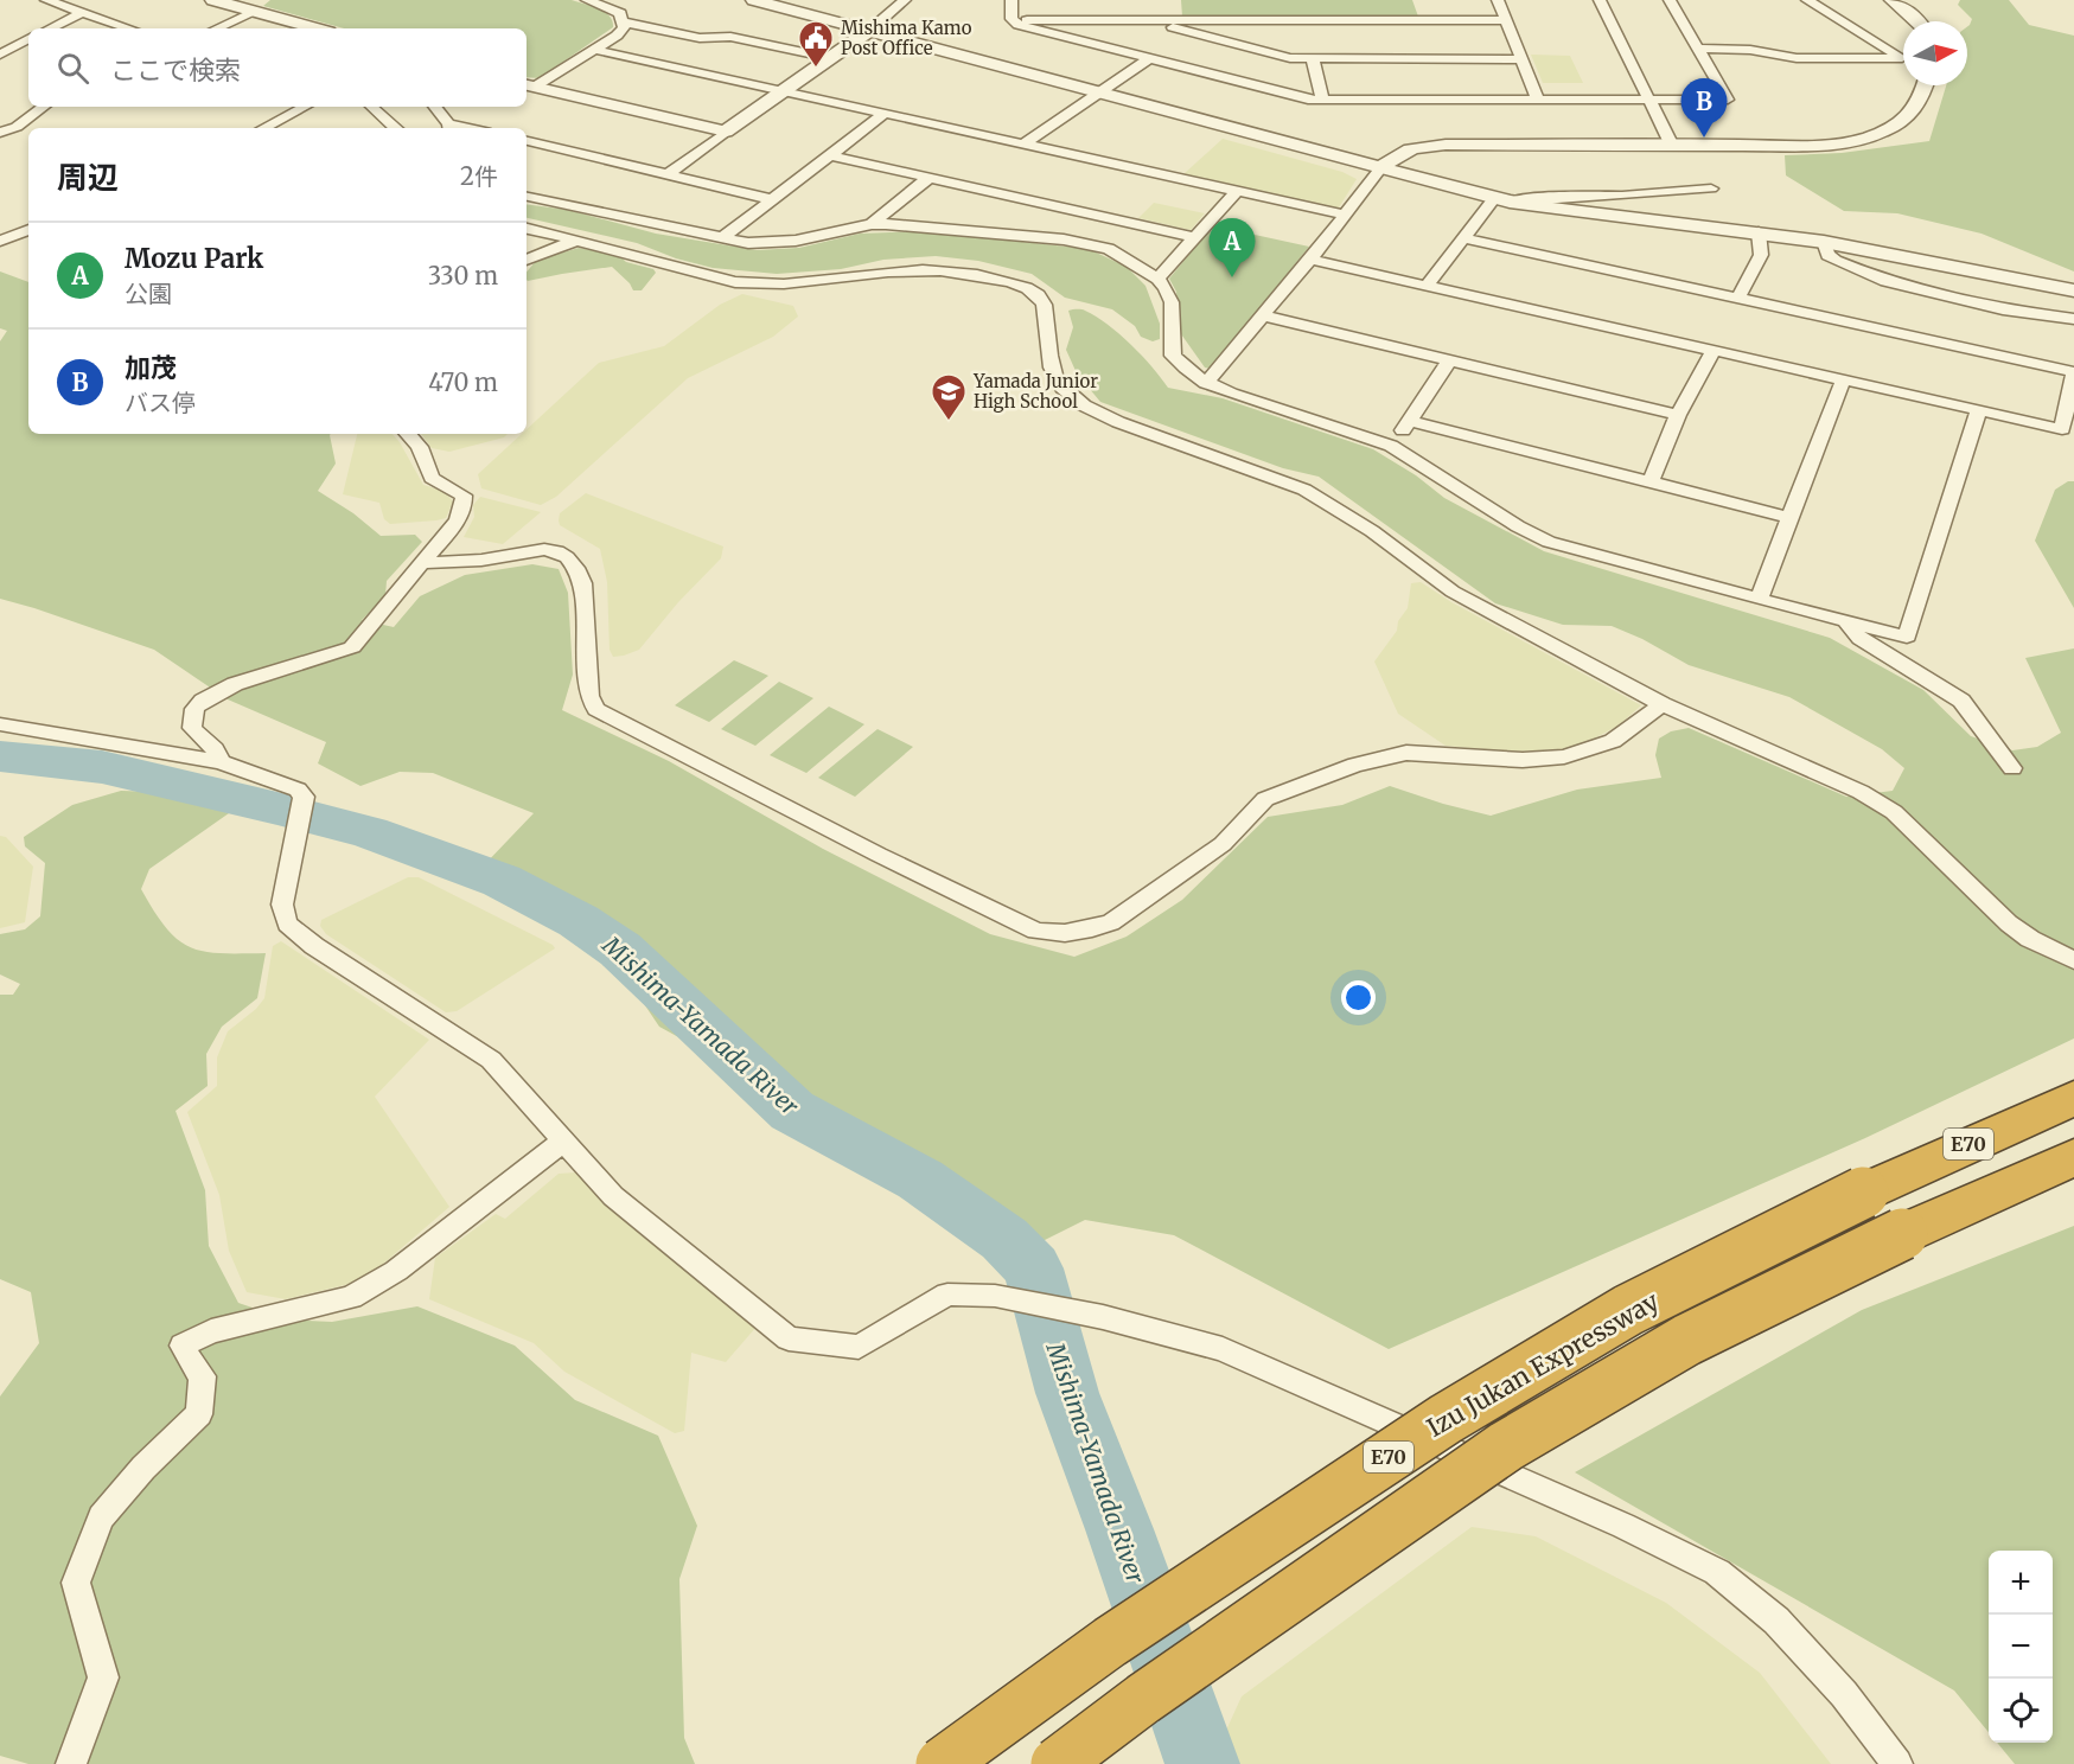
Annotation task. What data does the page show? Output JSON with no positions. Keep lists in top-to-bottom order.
{
  "streets": {
    "highway": ["E70", "Izu Jukan Expressway"]
  },
  "water": ["Mishima-Yamada River"],
  "places": {
    "public building": ["Mishima Kamo Post Office"],
    "school or university": ["Yamada Junior High School"]
  },
  "north": "right",
  "page": {
    "search": "ここで検索",
    "pins": ["B", "A"],
    "heading": ["周辺", "2件"],
    "list": [
      {
        "mark": "A",
        "name": "Mozu Park",
        "note": "公園",
        "value": "330 m"
      },
      {
        "mark": "B",
        "name": "加茂",
        "note": "バス停",
        "value": "470 m"
      }
    ],
    "map_buttons": ["+", "−"]
  }
}
